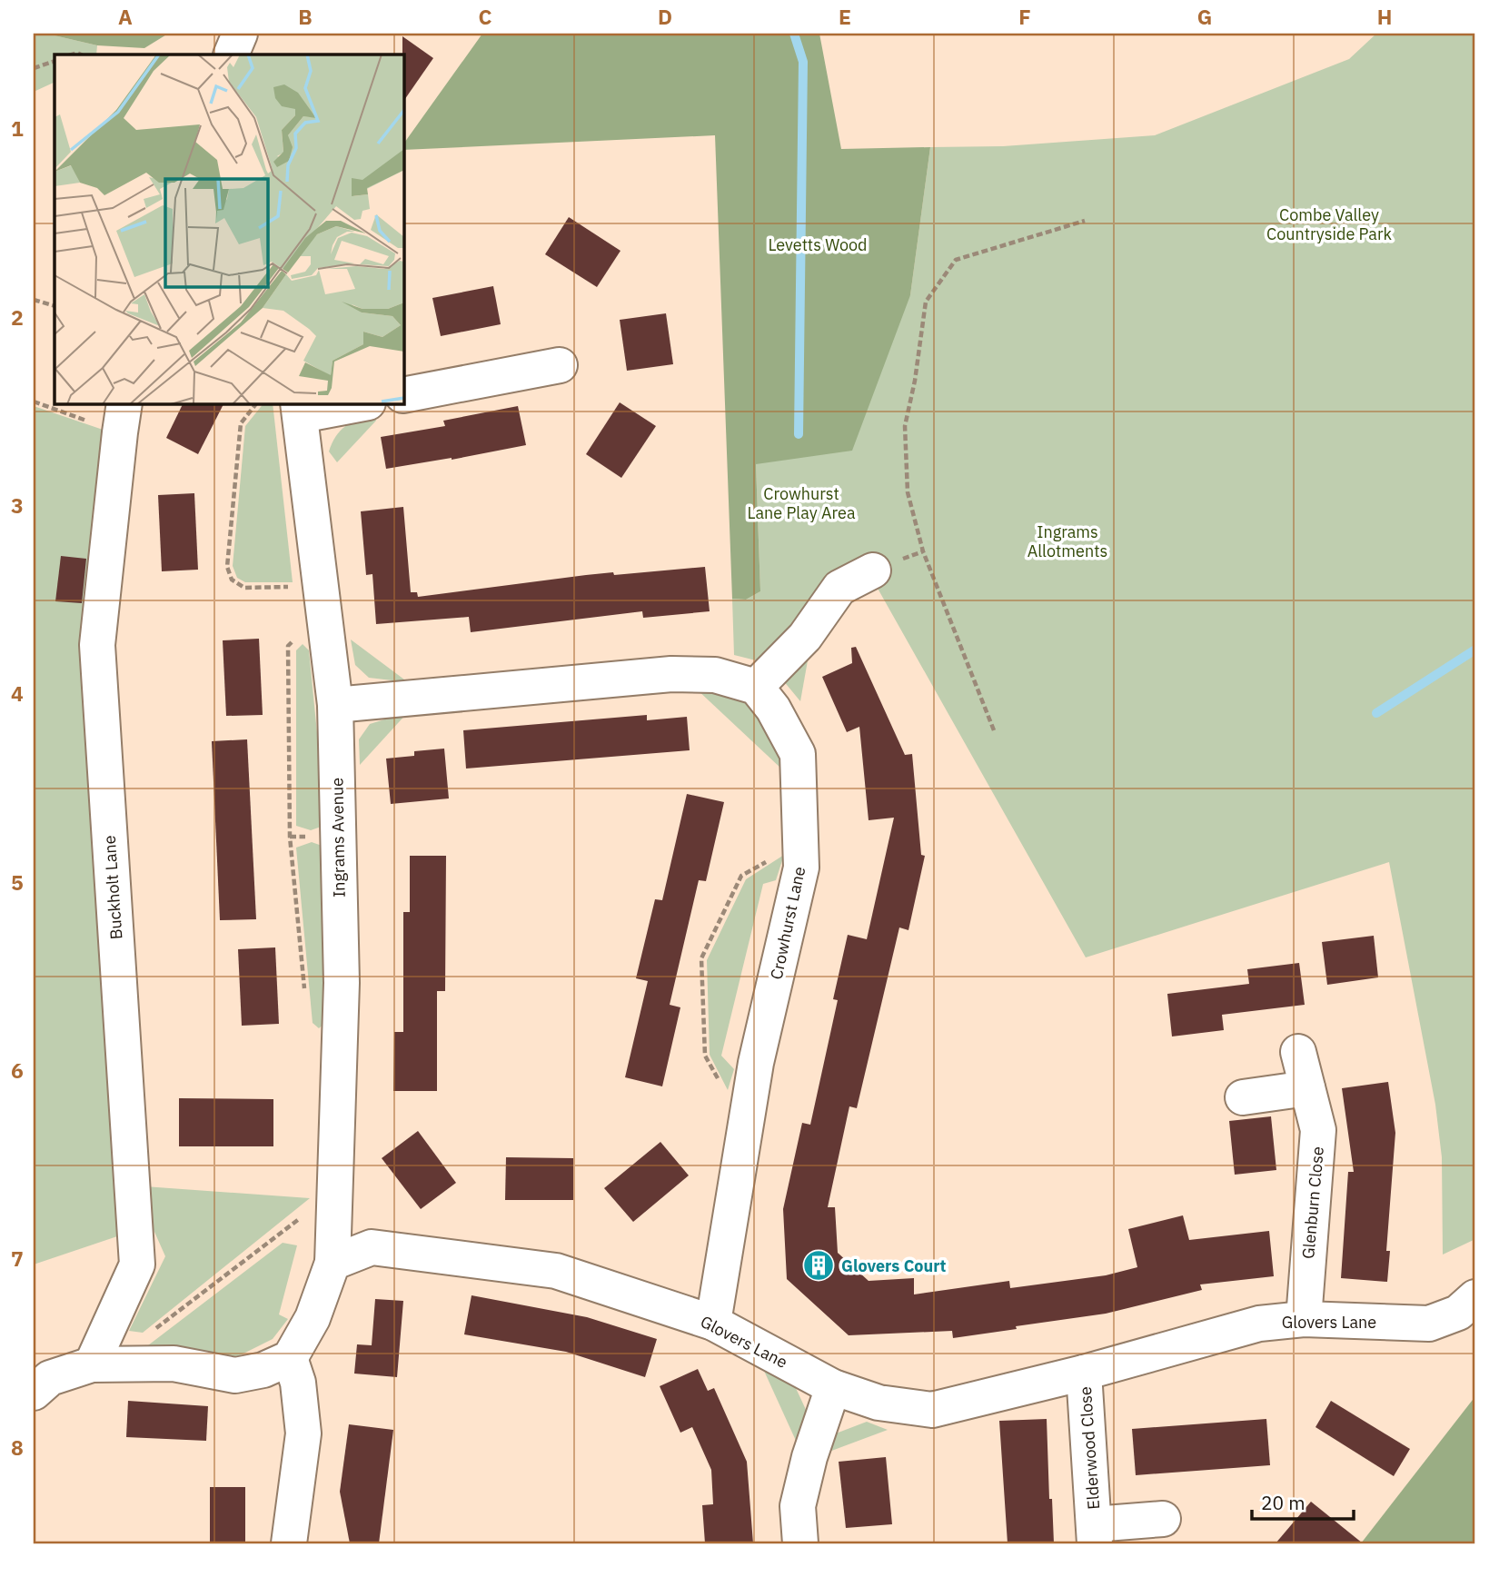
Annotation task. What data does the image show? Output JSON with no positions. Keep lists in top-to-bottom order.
{
  "streets": {
    "street": [
      "Ingrams Avenue",
      "Buckholt Lane",
      "Crowhurst Lane",
      "Glenburn Close",
      "Glovers Lane",
      "Elderwood Close"
    ]
  },
  "crossings": [
    ["Ingrams Avenue", "Glovers Lane"],
    ["Crowhurst Lane", "Glovers Lane"],
    ["Glenburn Close", "Glovers Lane"],
    ["Glovers Lane", "Elderwood Close"]
  ],
  "parks": [
    "Combe Valley Countryside Park",
    "Levetts Wood",
    "Crowhurst Lane Play Area",
    "Ingrams Allotments"
  ],
  "places": {
    "building": ["Glovers Court"]
  },
  "scale_bar": "20 m",
  "grid": {
    "columns": [
      "A",
      "B",
      "C",
      "D",
      "E",
      "F",
      "G",
      "H"
    ],
    "rows": [
      "1",
      "2",
      "3",
      "4",
      "5",
      "6",
      "7",
      "8"
    ]
  }
}
